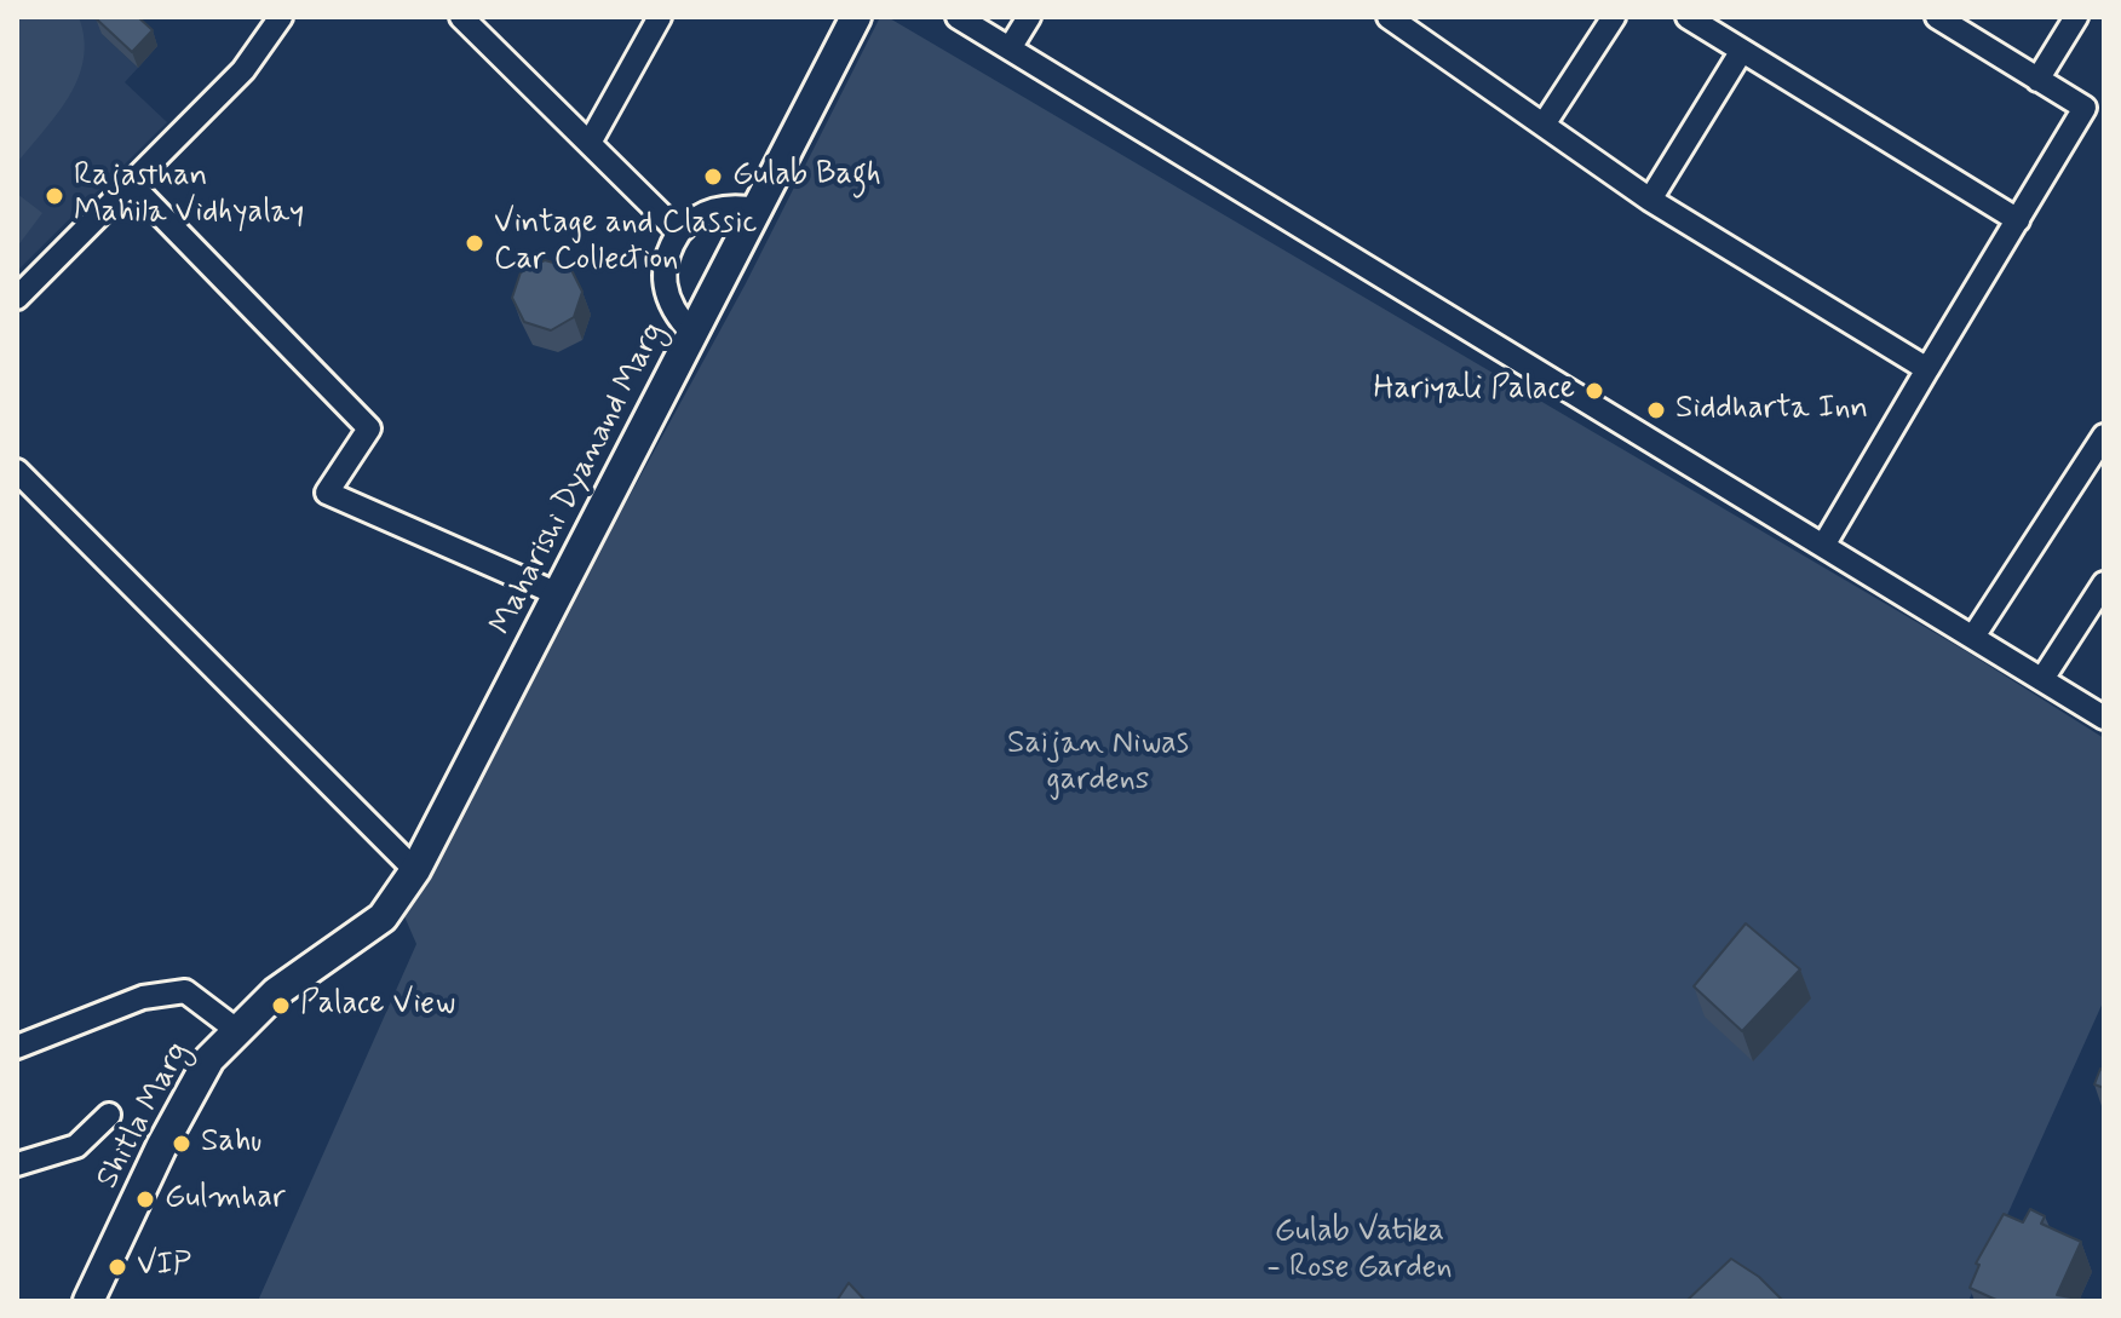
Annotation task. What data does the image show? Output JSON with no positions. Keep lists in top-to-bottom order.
{
  "streets": {
    "main road": ["Maharishi Dyanand Marg", "Shitla Marg"]
  },
  "crossings": [
    ["Maharishi Dyanand Marg", "Shitla Marg"]
  ],
  "parks": ["Saijan Niwas gardens", "Gulab Vatika - Rose Garden"],
  "places": [
    "Gulab Bagh",
    "Rajasthan Mahila Vidhyalay",
    "Vintage and Classic Car Collection",
    "Hariyali Palace",
    "Siddharta Inn",
    "Palace View",
    "Sahu",
    "Gulmhar",
    "VIP"
  ]
}
